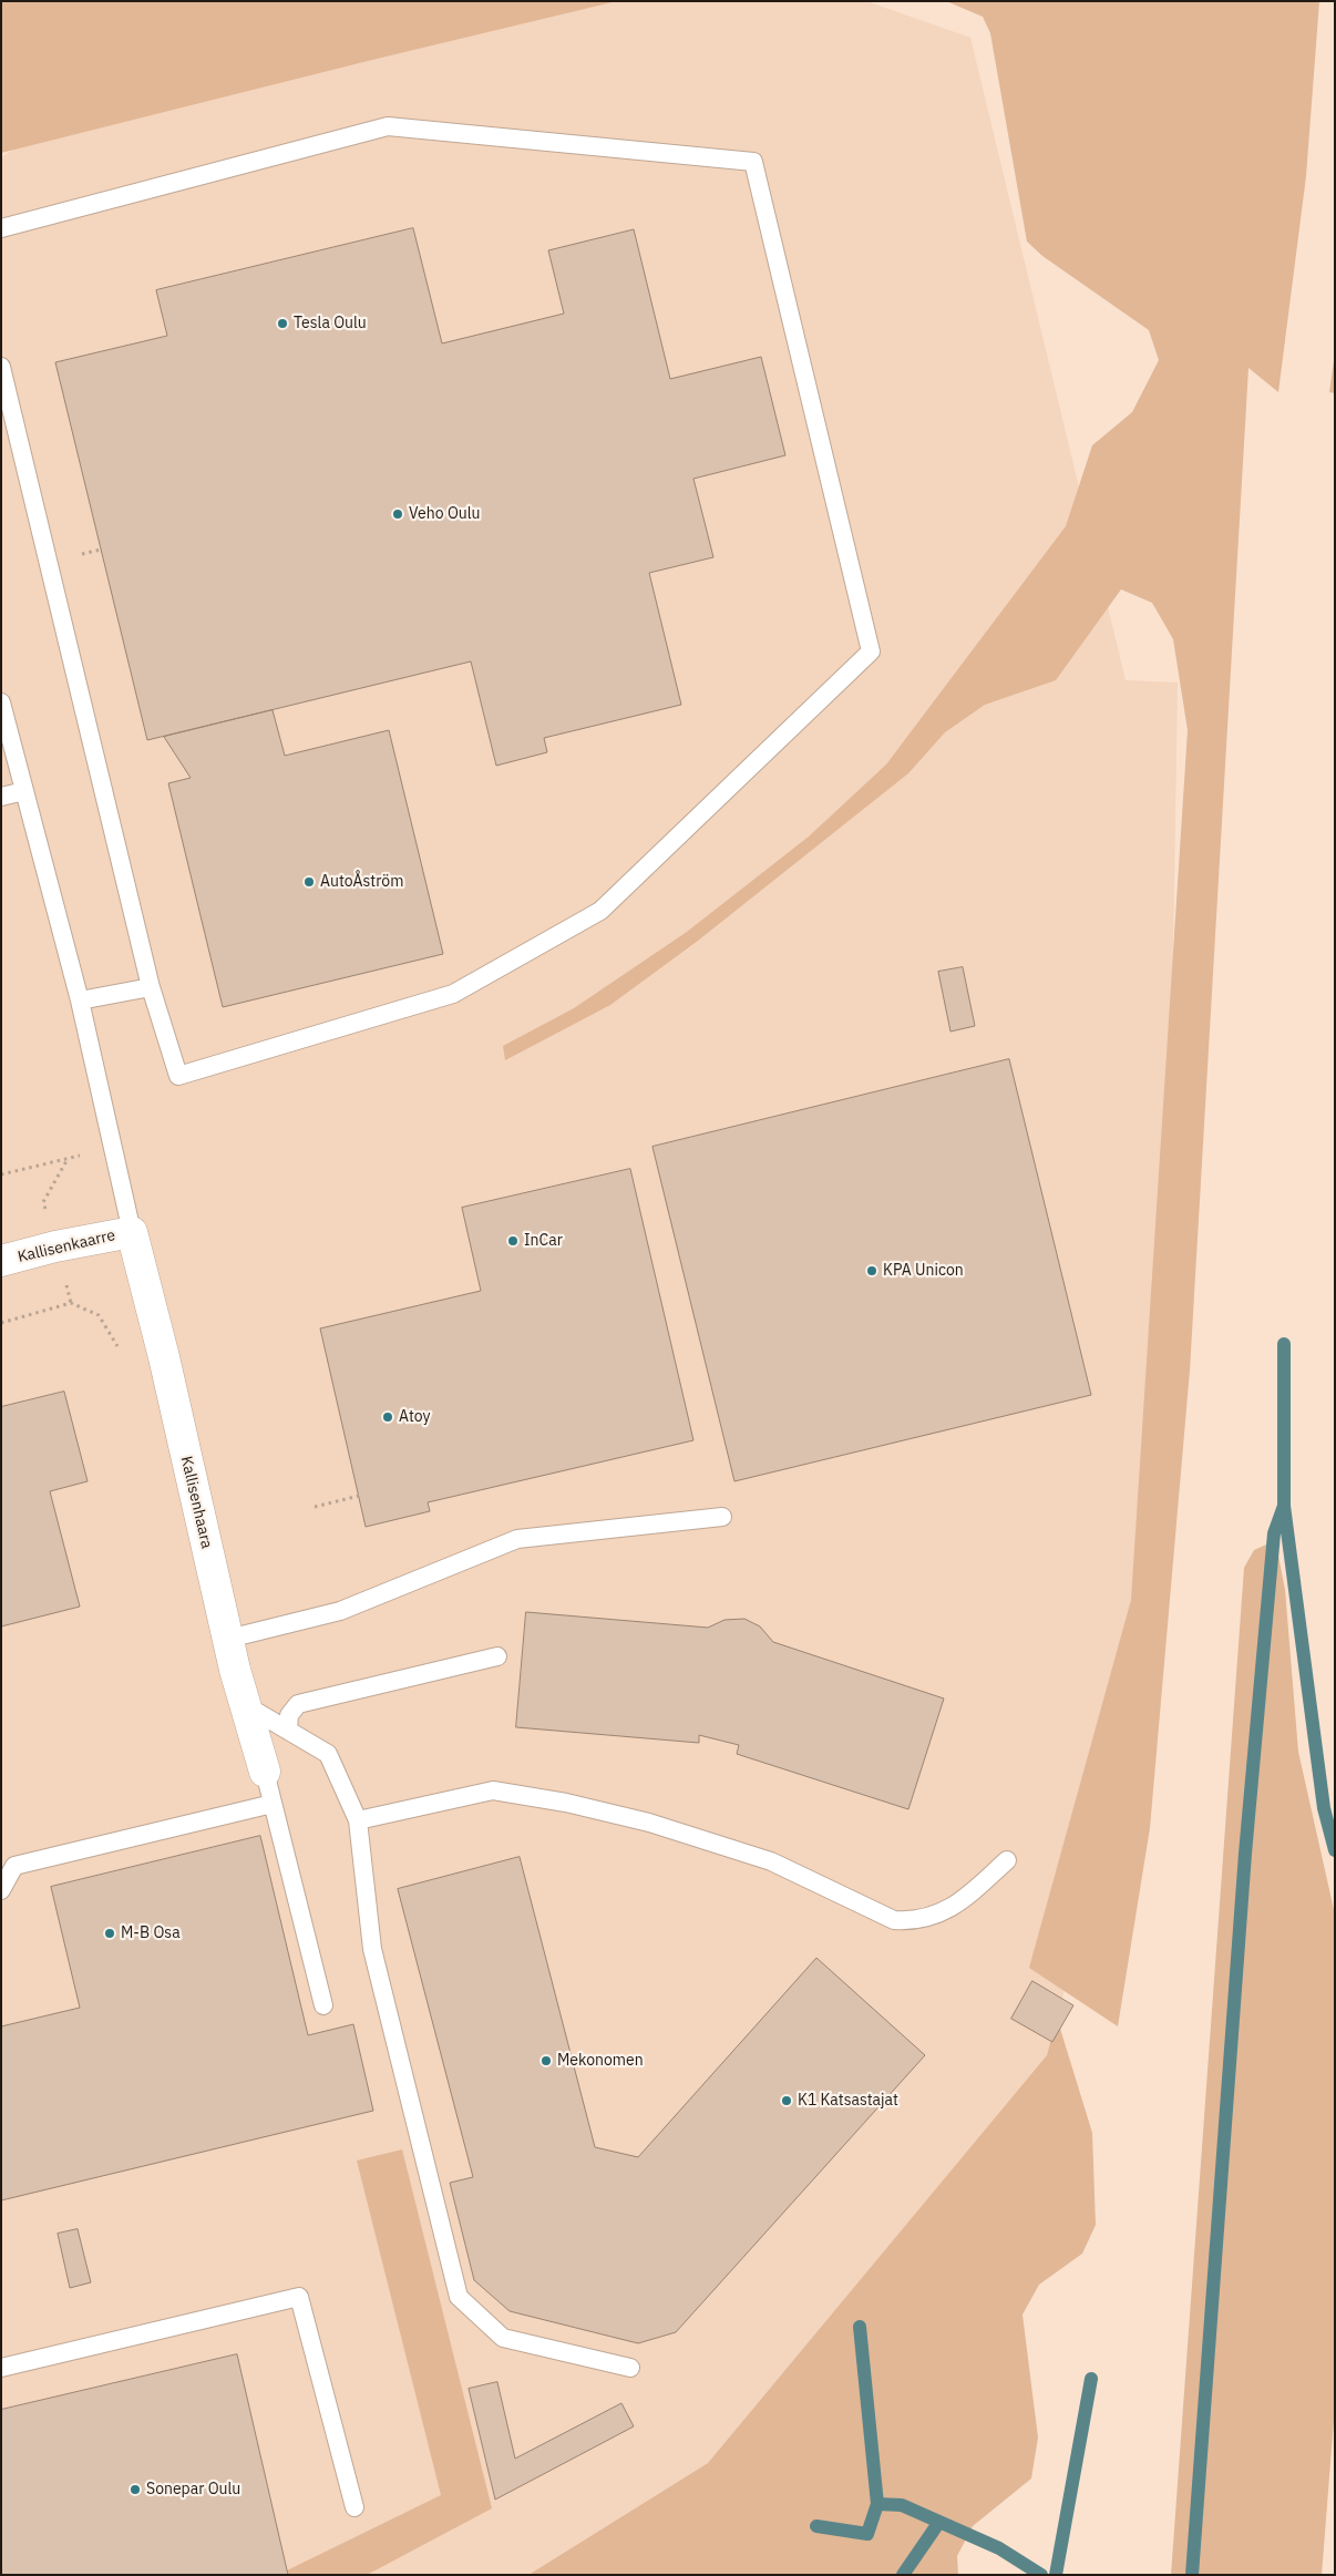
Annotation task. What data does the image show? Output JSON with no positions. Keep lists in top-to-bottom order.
{
  "streets": {
    "street": ["Kallisenkaarre", "Kallisenhaara"]
  },
  "crossings": [
    ["Kallisenkaarre", "Kallisenhaara"]
  ],
  "places": [
    "Tesla Oulu",
    "Veho Oulu",
    "AutoÅström",
    "InCar",
    "KPA Unicon",
    "Atoy",
    "M-B Osa",
    "Mekonomen",
    "K1 Katsastajat",
    "Sonepar Oulu"
  ]
}
